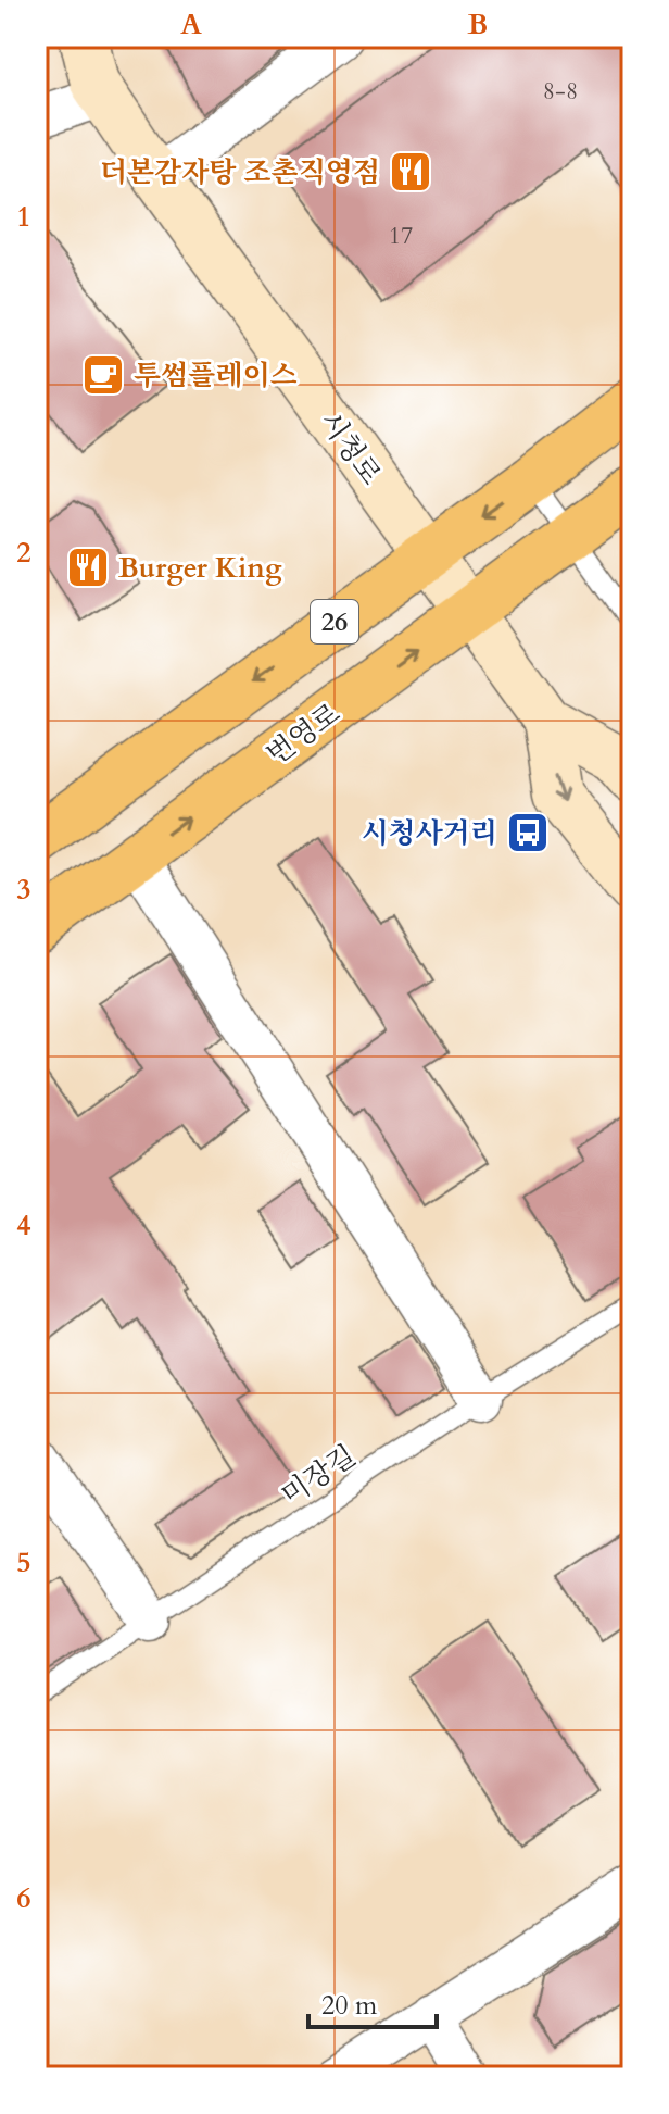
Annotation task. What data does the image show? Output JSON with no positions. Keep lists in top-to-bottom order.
{
  "streets": {
    "main road": ["26", "번영로"],
    "street": ["시청로"],
    "lane": ["미장길"]
  },
  "crossings": [
    ["시청로", "26"],
    ["시청로", "번영로"]
  ],
  "places": {
    "restaurant": ["더본감자탕 조촌직영점", "Burger King"],
    "cafe": ["투썸플레이스"],
    "bus stop": ["시청사거리"]
  },
  "house_numbers": ["8-8", "17"],
  "scale_bar": "20 m",
  "grid": {
    "columns": ["A", "B"],
    "rows": [
      "1",
      "2",
      "3",
      "4",
      "5",
      "6"
    ]
  }
}
